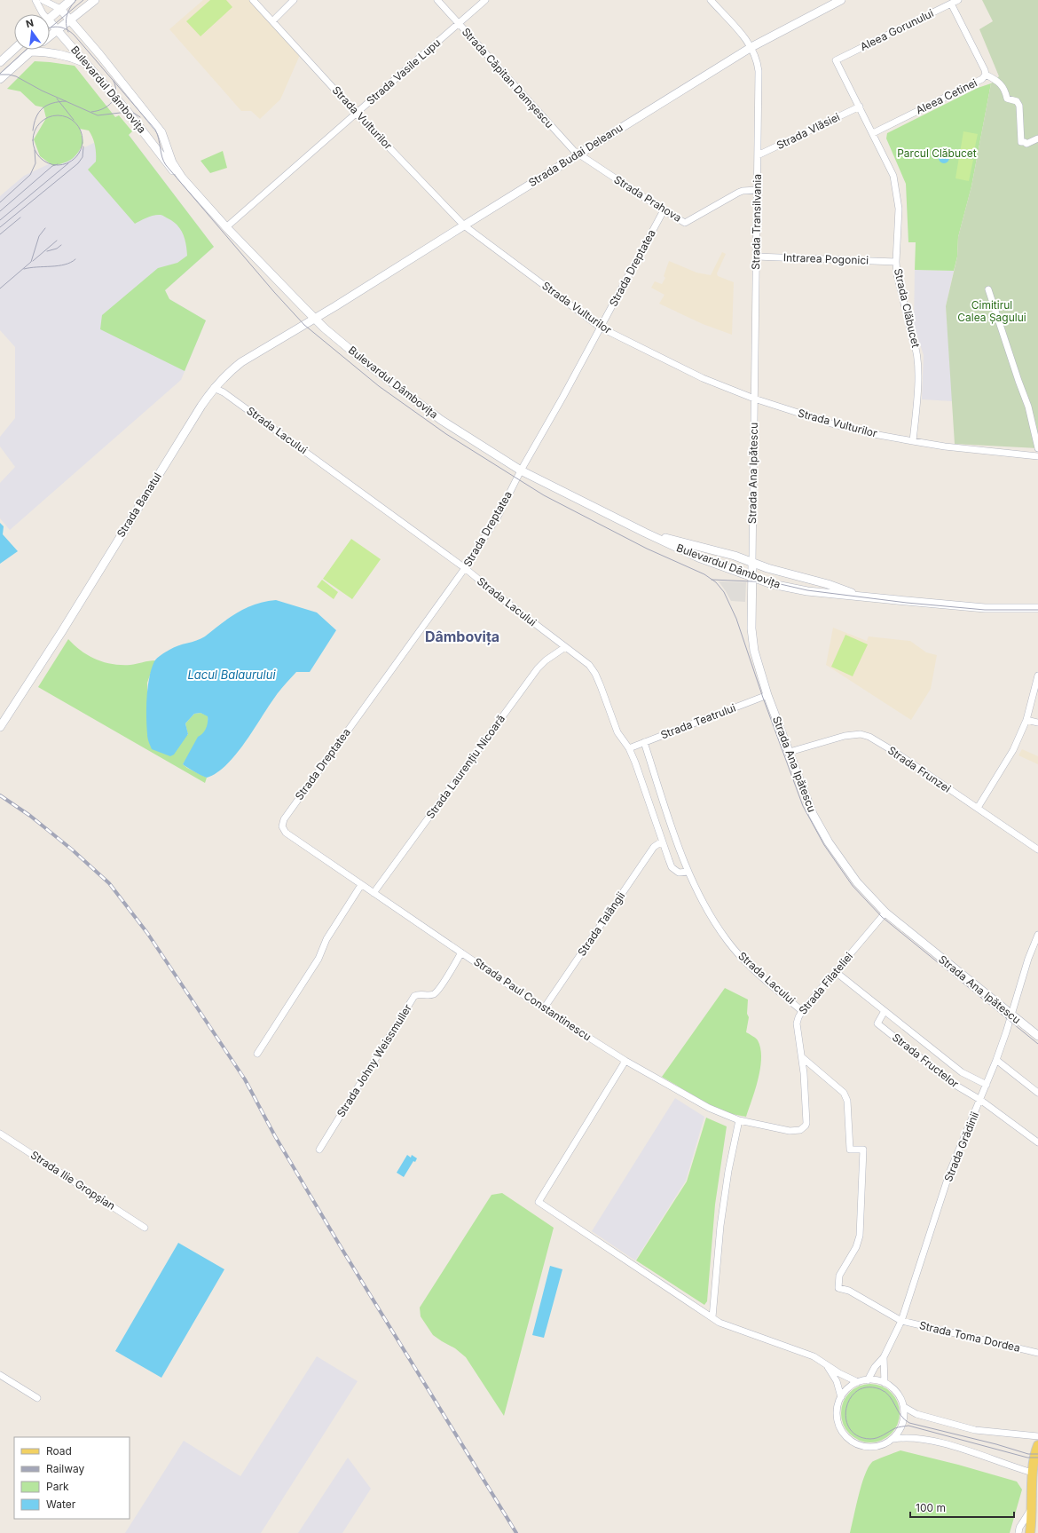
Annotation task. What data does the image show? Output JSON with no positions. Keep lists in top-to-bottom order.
{
  "streets": {
    "main road": [
      "Bulevardul Dâmbovița",
      "Strada Budai Deleanu",
      "Strada Ana Ipătescu",
      "Strada Banatul"
    ],
    "street": [
      "Aleea Gorunului",
      "Strada Vasile Lupu",
      "Strada Căpitan Damșescu",
      "Aleea Cetinei",
      "Strada Vulturilor",
      "Strada Vlăsiei",
      "Strada Prahova",
      "Strada Transilvania",
      "Intrarea Pogonici",
      "Strada Dreptatea",
      "Strada Clăbucet",
      "Strada Lacului",
      "Strada Teatrului",
      "Strada Laurențiu Nicoară",
      "Strada Frunzei",
      "Strada Talăngii",
      "Strada Filateliei",
      "Strada Paul Constantinescu",
      "Strada Johny Weissmuller",
      "Strada Fructelor",
      "Strada Grădinii",
      "Strada Ilie Gropșian",
      "Strada Toma Dordea"
    ]
  },
  "crossings": [
    ["Aleea Gorunului", "Aleea Cetinei"],
    ["Aleea Gorunului", "Strada Clăbucet"],
    ["Strada Vasile Lupu", "Strada Căpitan Damșescu"],
    ["Strada Vasile Lupu", "Bulevardul Dâmbovița"],
    ["Strada Vasile Lupu", "Strada Vulturilor"],
    ["Strada Căpitan Damșescu", "Strada Budai Deleanu"],
    ["Strada Căpitan Damșescu", "Strada Prahova"],
    ["Bulevardul Dâmbovița", "Strada Budai Deleanu"],
    ["Bulevardul Dâmbovița", "Strada Dreptatea"],
    ["Bulevardul Dâmbovița", "Strada Ana Ipătescu"],
    ["Bulevardul Dâmbovița", "Strada Banatul"],
    ["Aleea Cetinei", "Strada Clăbucet"],
    ["Strada Vulturilor", "Strada Budai Deleanu"],
    ["Strada Vulturilor", "Strada Transilvania"],
    ["Strada Vulturilor", "Strada Dreptatea"],
    ["Strada Vulturilor", "Strada Clăbucet"],
    ["Strada Vulturilor", "Strada Ana Ipătescu"],
    ["Strada Vlăsiei", "Strada Transilvania"],
    ["Strada Vlăsiei", "Strada Clăbucet"],
    ["Strada Budai Deleanu", "Strada Prahova"],
    ["Strada Budai Deleanu", "Strada Transilvania"],
    ["Strada Budai Deleanu", "Strada Banatul"],
    ["Strada Prahova", "Strada Transilvania"],
    ["Strada Prahova", "Strada Dreptatea"],
    ["Strada Transilvania", "Intrarea Pogonici"],
    ["Strada Transilvania", "Strada Ana Ipătescu"],
    ["Intrarea Pogonici", "Strada Clăbucet"],
    ["Strada Dreptatea", "Strada Lacului"],
    ["Strada Dreptatea", "Strada Paul Constantinescu"],
    ["Strada Lacului", "Strada Banatul"],
    ["Strada Lacului", "Strada Teatrului"],
    ["Strada Lacului", "Strada Laurențiu Nicoară"],
    ["Strada Lacului", "Strada Talăngii"],
    ["Strada Lacului", "Strada Filateliei"],
    ["Strada Ana Ipătescu", "Strada Teatrului"],
    ["Strada Ana Ipătescu", "Strada Frunzei"],
    ["Strada Ana Ipătescu", "Strada Filateliei"],
    ["Strada Ana Ipătescu", "Strada Grădinii"],
    ["Strada Laurențiu Nicoară", "Strada Paul Constantinescu"],
    ["Strada Talăngii", "Strada Paul Constantinescu"],
    ["Strada Filateliei", "Strada Paul Constantinescu"],
    ["Strada Filateliei", "Strada Fructelor"],
    ["Strada Filateliei", "Strada Toma Dordea"],
    ["Strada Paul Constantinescu", "Strada Johny Weissmuller"],
    ["Strada Fructelor", "Strada Grădinii"],
    ["Strada Grădinii", "Strada Toma Dordea"]
  ],
  "districts": ["Dâmbovița"],
  "water": ["Lacul Balaurului"],
  "parks": ["Parcul Clăbucet", "Cimitirul Calea Șagului"],
  "legend": [
    "Road",
    "Railway",
    "Park",
    "Water"
  ],
  "scale_bar": "100 m",
  "north": "top"
}
